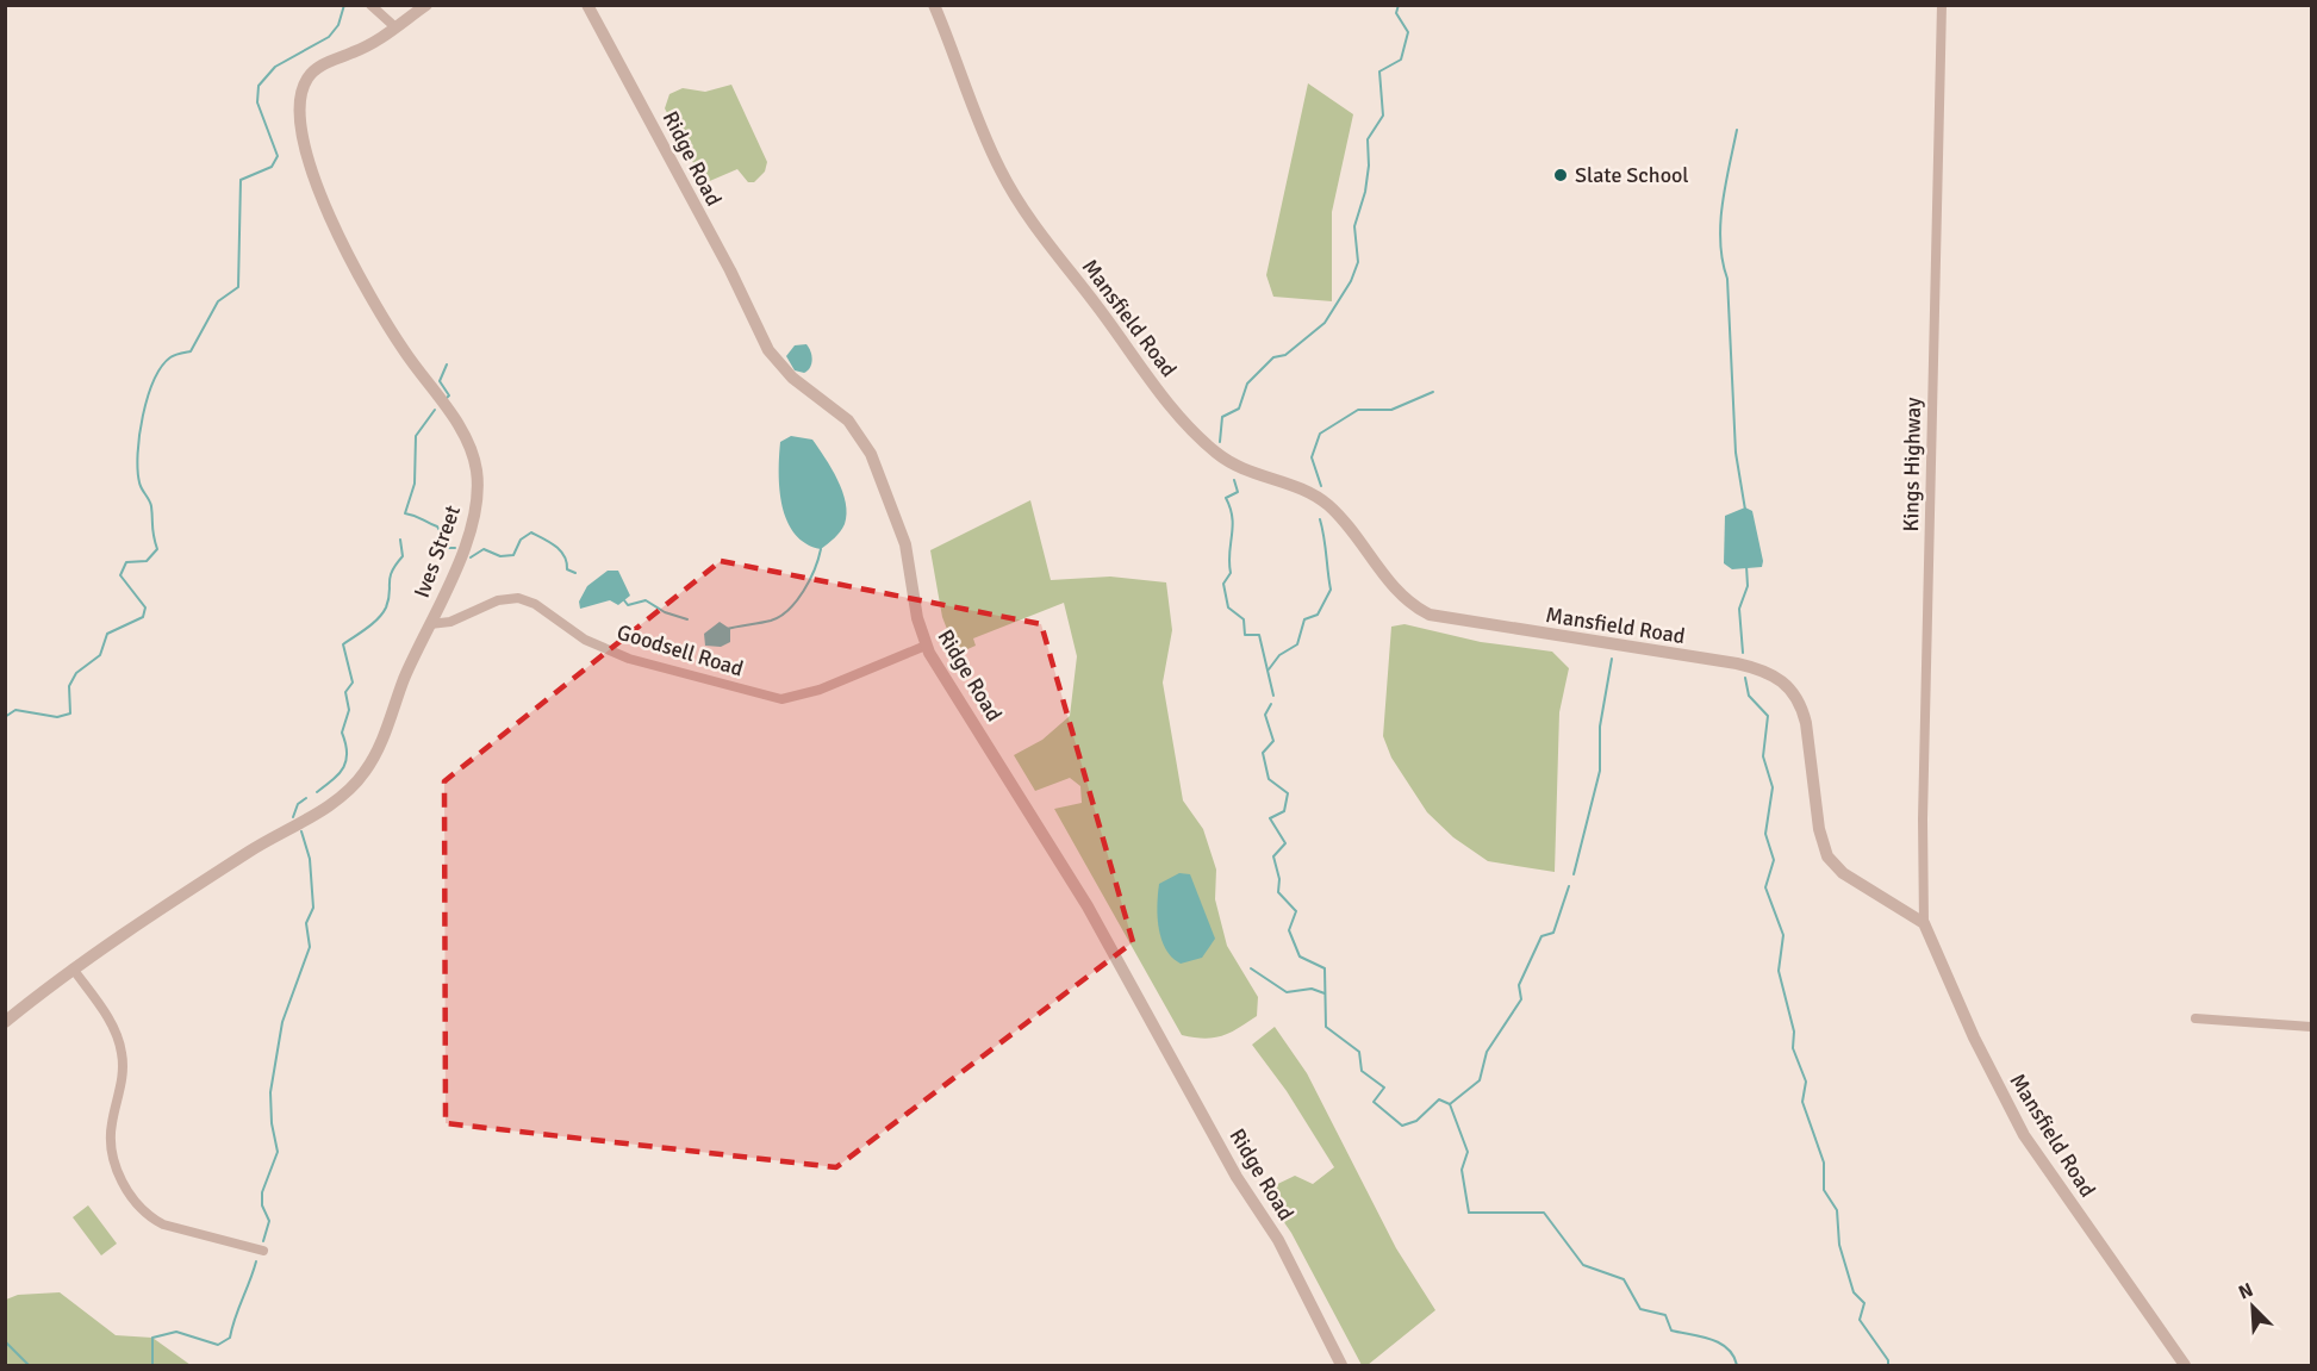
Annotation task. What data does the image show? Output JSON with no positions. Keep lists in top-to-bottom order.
{
  "streets": {
    "street": [
      "Ridge Road",
      "Mansfield Road",
      "Kings Highway",
      "Ives Street",
      "Goodsell Road"
    ]
  },
  "crossings": [
    ["Ridge Road", "Goodsell Road"],
    ["Mansfield Road", "Kings Highway"],
    ["Ives Street", "Goodsell Road"]
  ],
  "places": ["Slate School"],
  "north": "top left"
}
